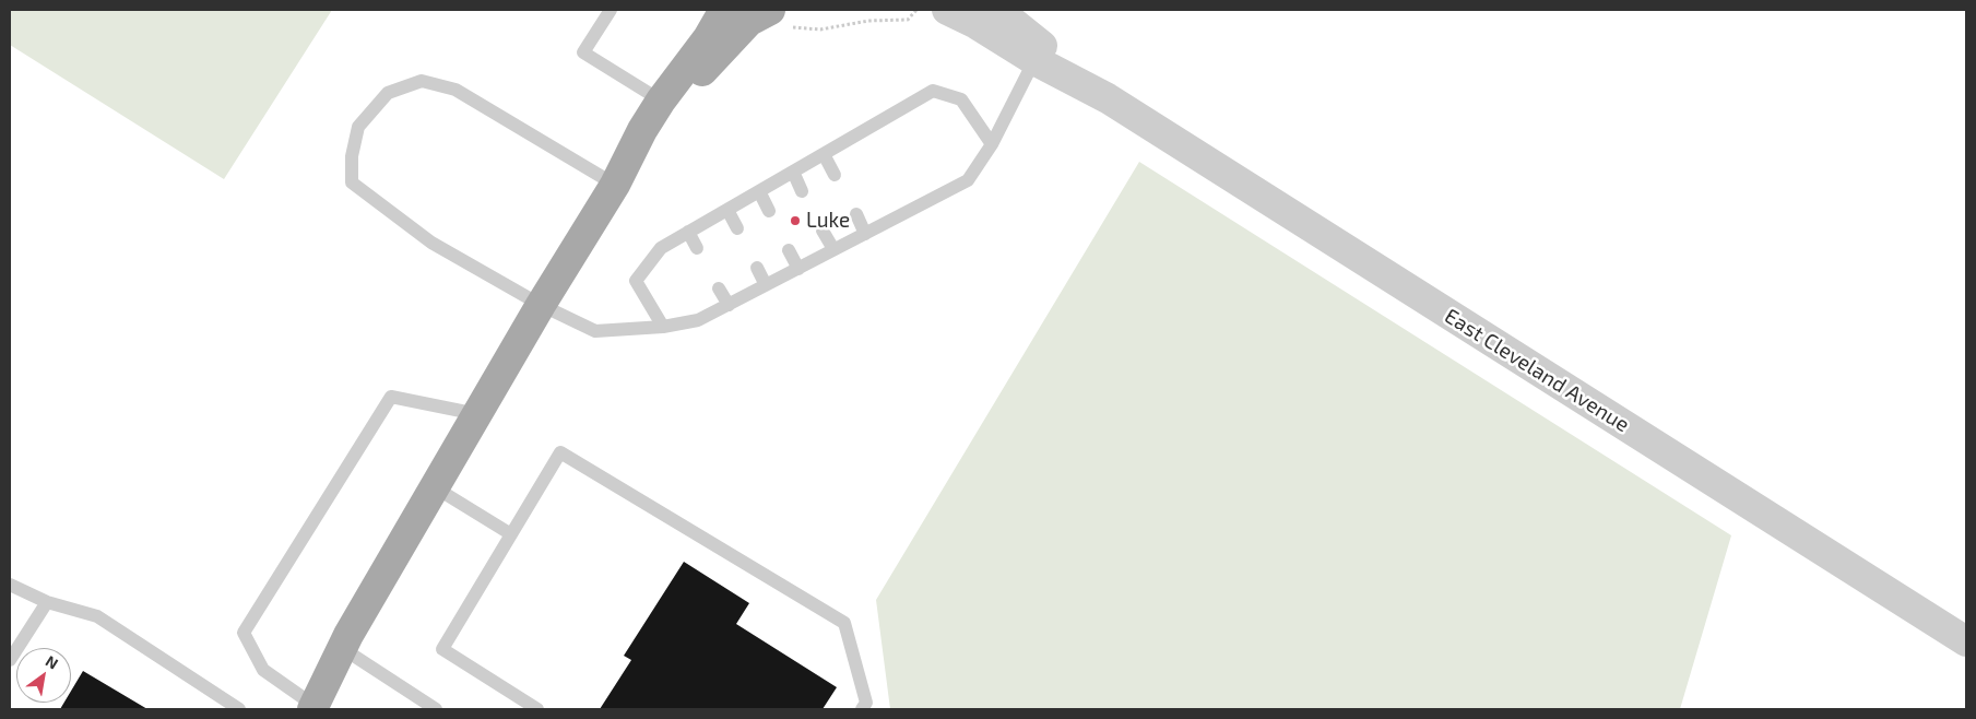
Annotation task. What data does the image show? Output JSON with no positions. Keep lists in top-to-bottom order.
{
  "streets": {
    "street": ["East Cleveland Avenue"]
  },
  "places": ["Luke"],
  "north": "top right"
}
